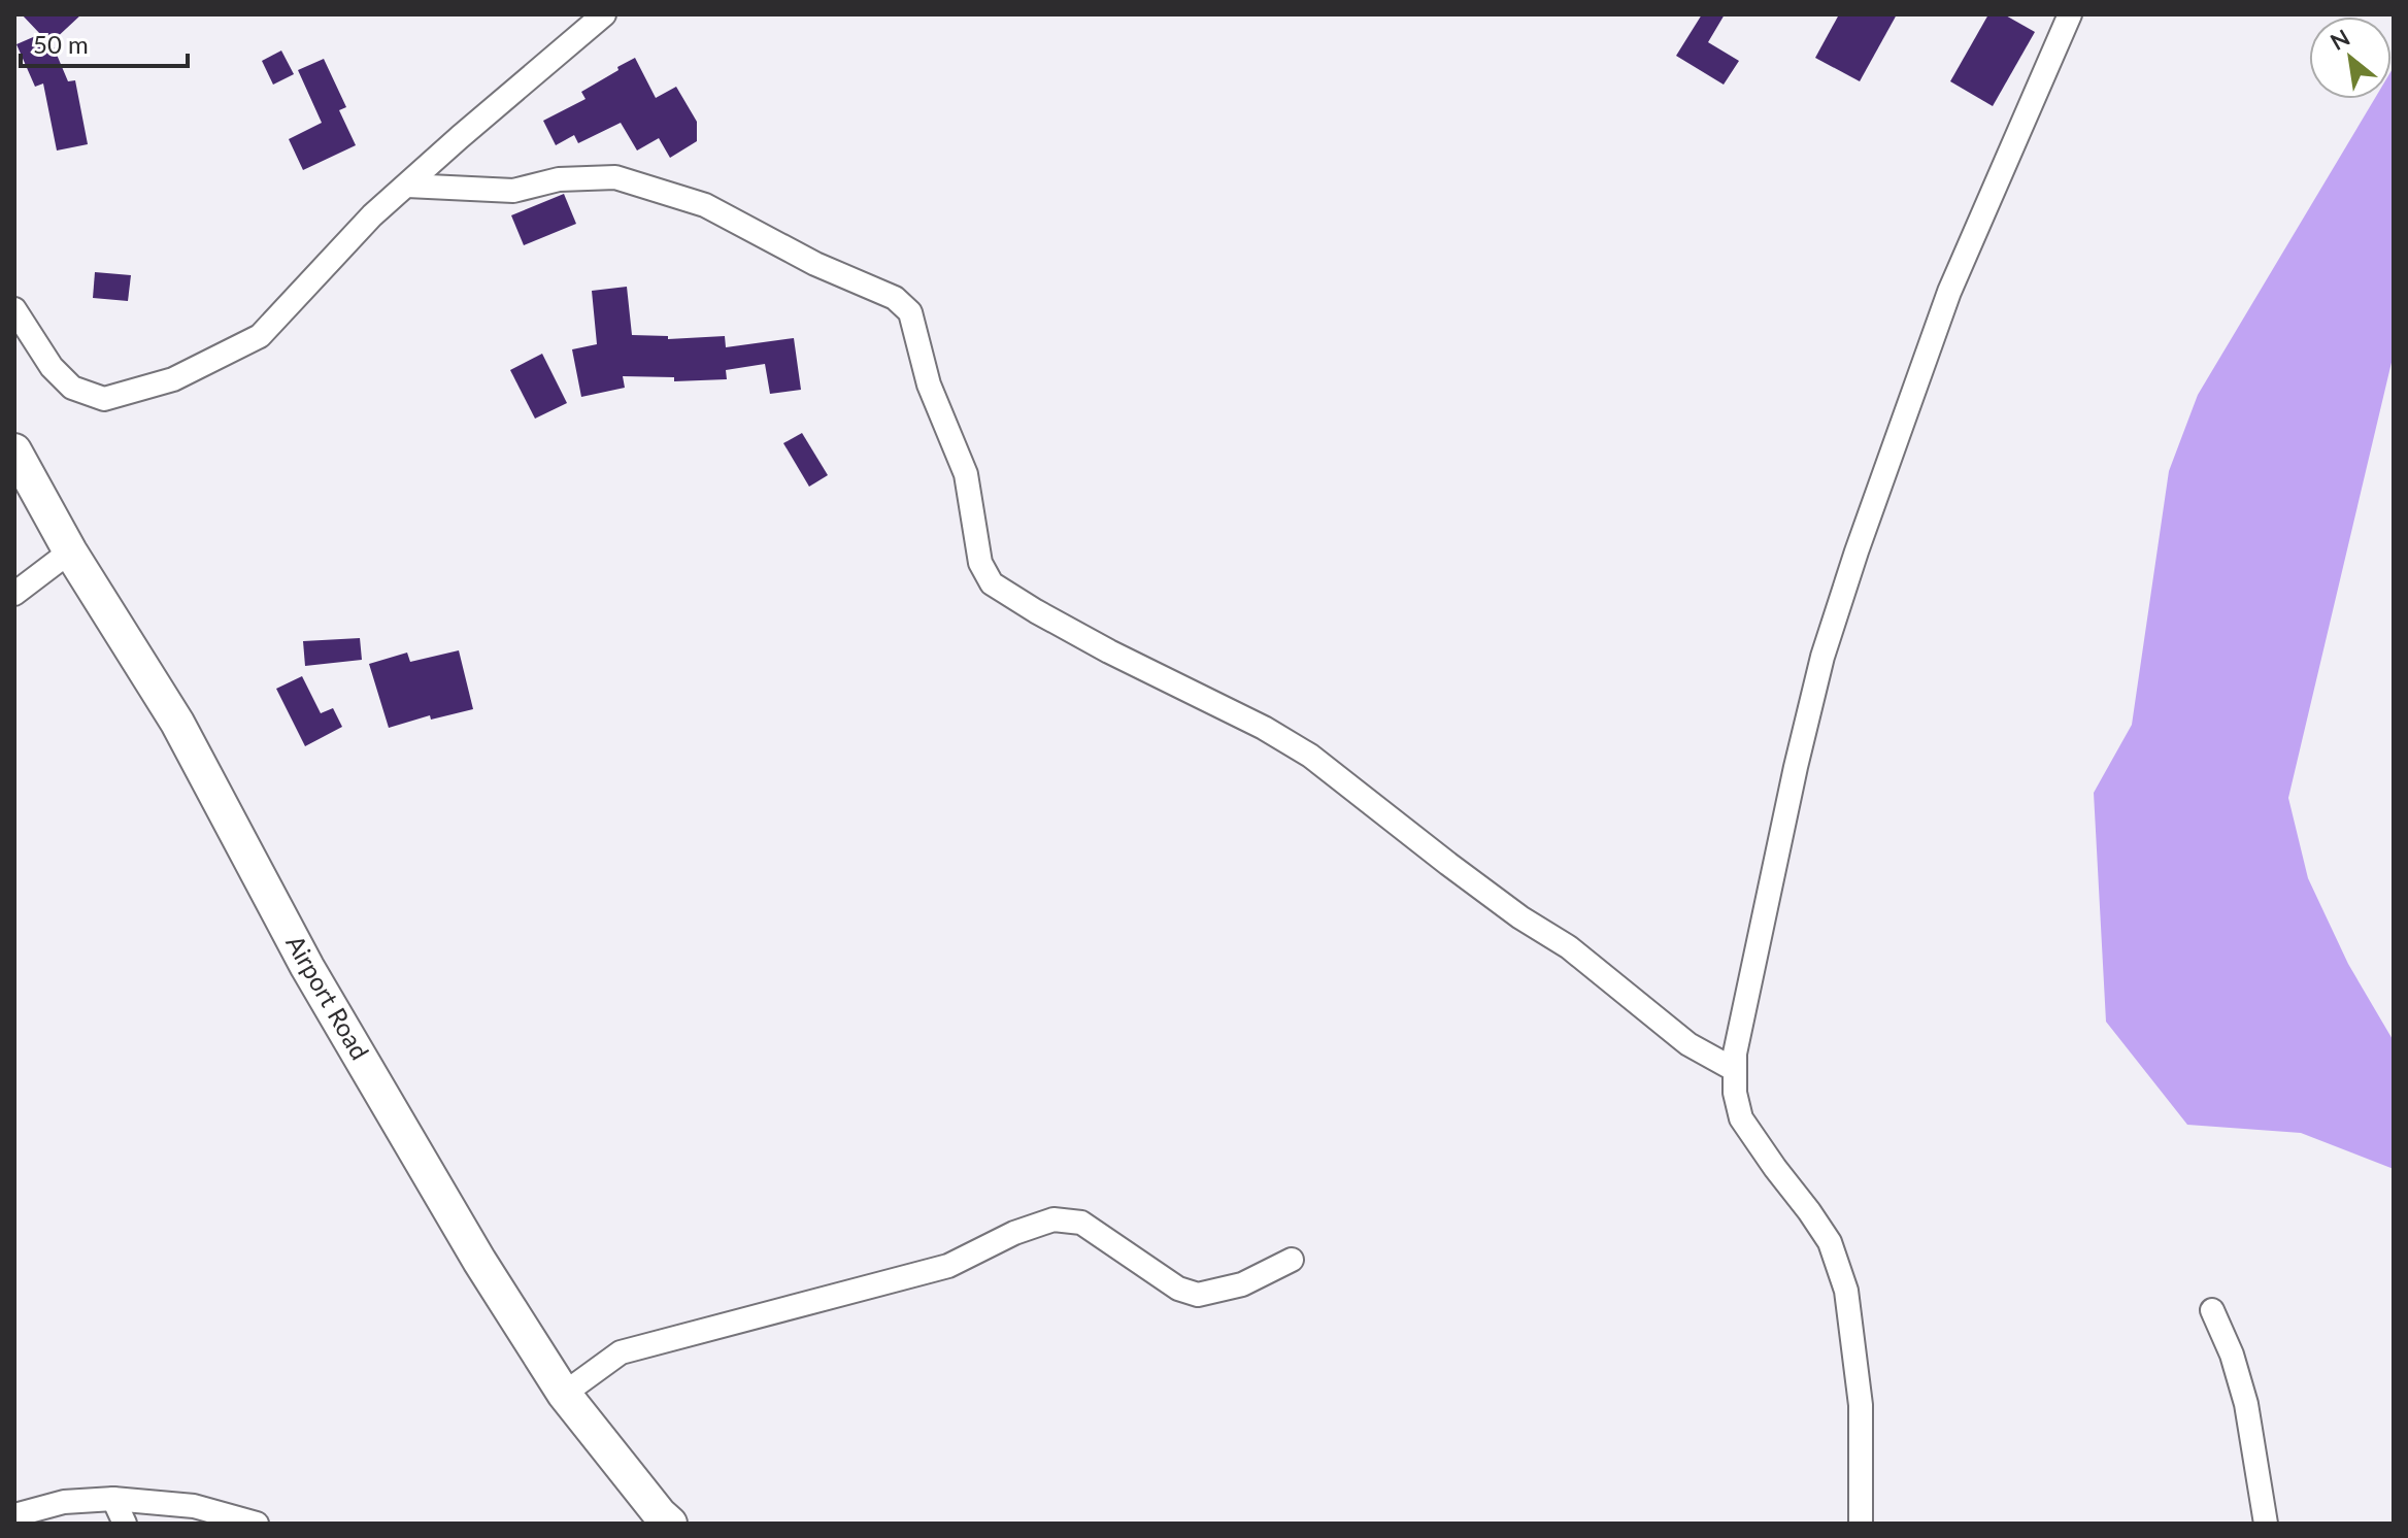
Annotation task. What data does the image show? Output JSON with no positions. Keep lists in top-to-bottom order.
{
  "streets": {
    "main road": ["Airport Road"]
  },
  "scale_bar": "50 m",
  "north": "top left"
}
